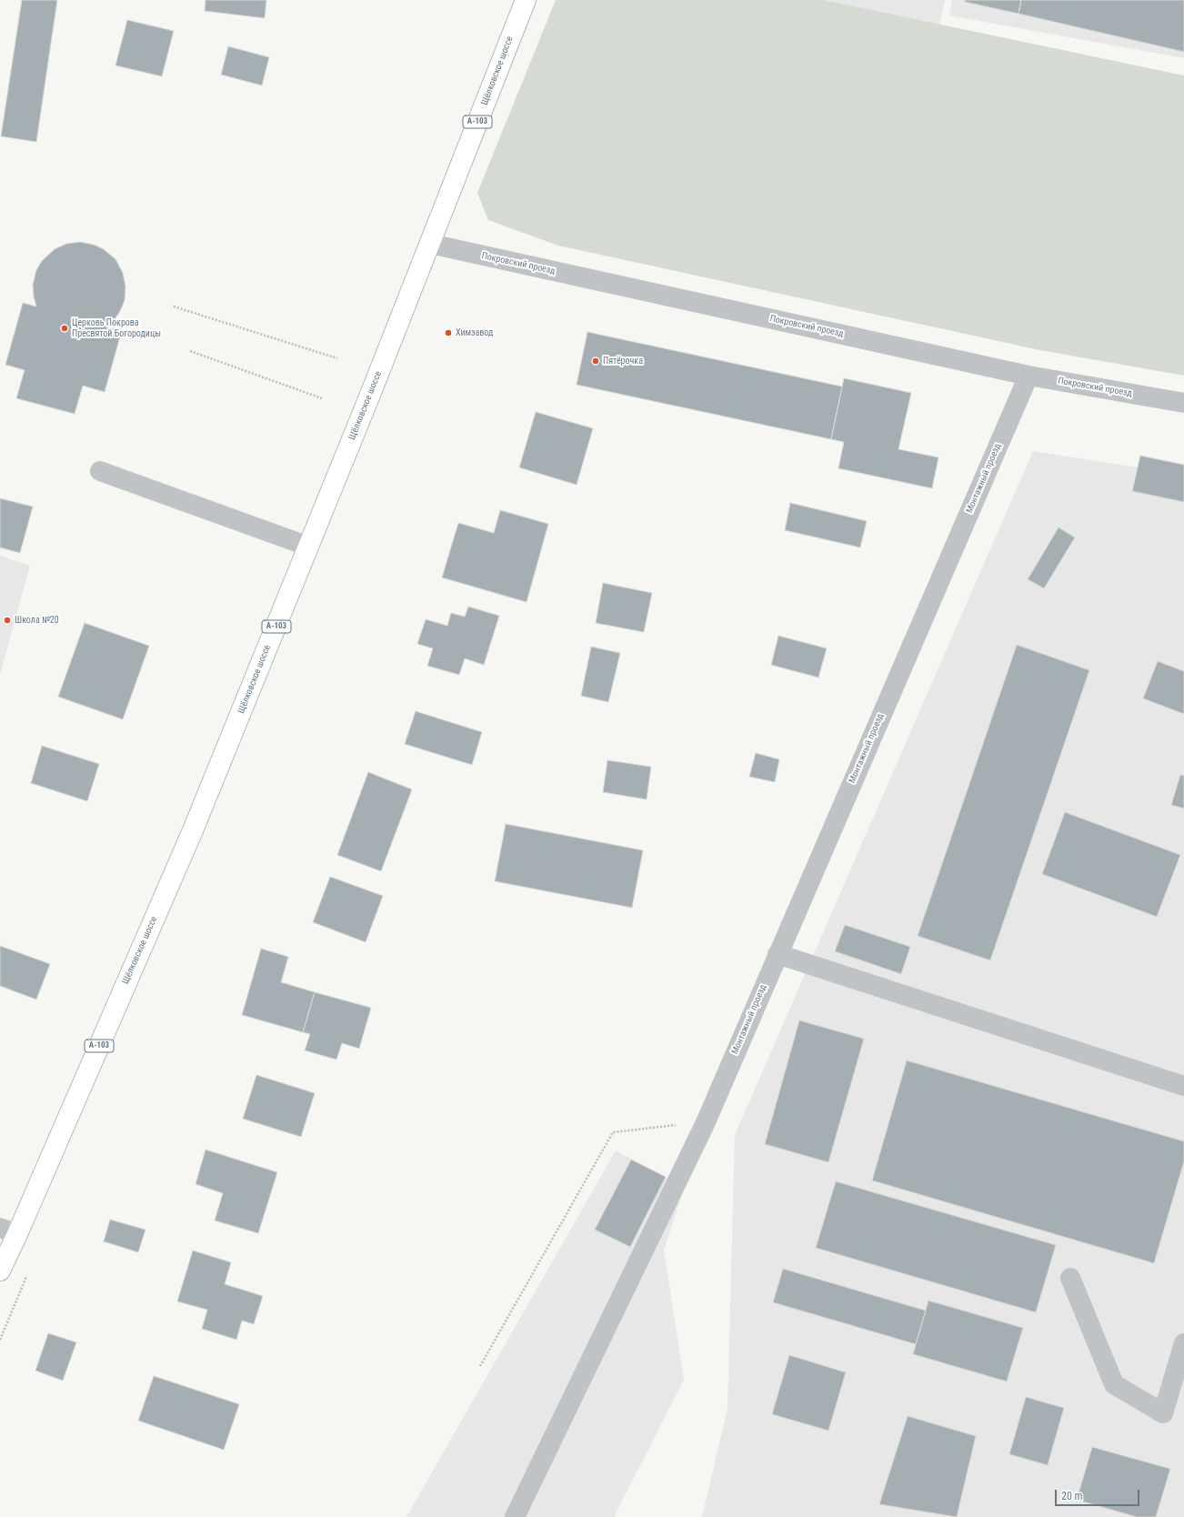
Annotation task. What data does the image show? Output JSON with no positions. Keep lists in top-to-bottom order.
{
  "streets": {
    "main road": ["Щёлковское шоссе", "А-103"],
    "street": ["Покровский проезд", "Монтажный проезд"]
  },
  "crossings": [
    ["Щёлковское шоссе", "Покровский проезд"],
    ["Покровский проезд", "Монтажный проезд"]
  ],
  "places": [
    "Церковь Покрова Пресвятой Богородицы",
    "Химзавод",
    "Пятёрочка",
    "Школа №20"
  ],
  "scale_bar": "20 m"
}
